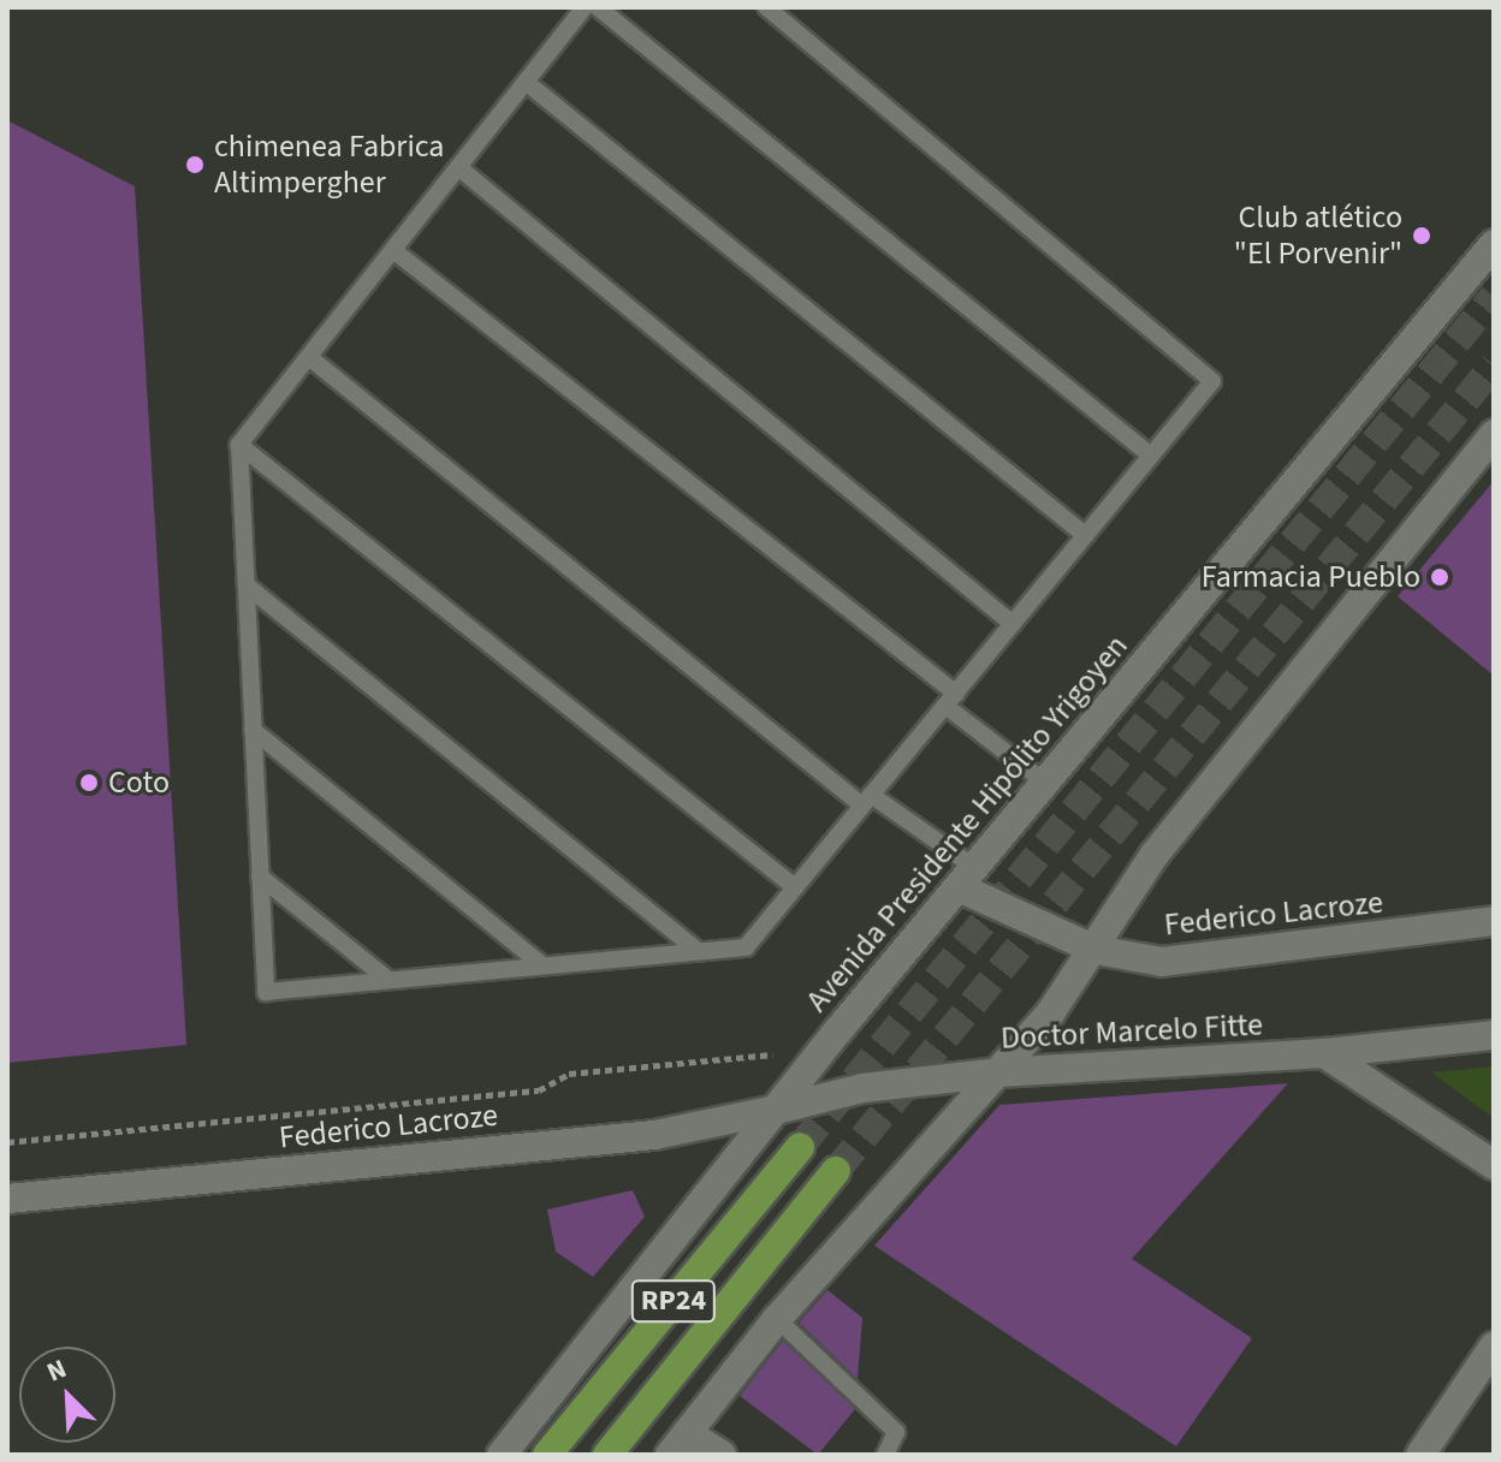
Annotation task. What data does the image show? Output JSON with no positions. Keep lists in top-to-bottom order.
{
  "streets": {
    "main road": ["RP24"],
    "street": ["Avenida Presidente Hipólito Yrigoyen", "Federico Lacroze", "Doctor Marcelo Fitte"]
  },
  "crossings": [
    ["Avenida Presidente Hipólito Yrigoyen", "Federico Lacroze"],
    ["Avenida Presidente Hipólito Yrigoyen", "Doctor Marcelo Fitte"],
    ["Federico Lacroze", "Doctor Marcelo Fitte"]
  ],
  "places": [
    "chimenea Fabrica Altimpergher",
    "Club atlético \"El Porvenir\"",
    "Farmacia Pueblo",
    "Coto"
  ],
  "north": "top left"
}
